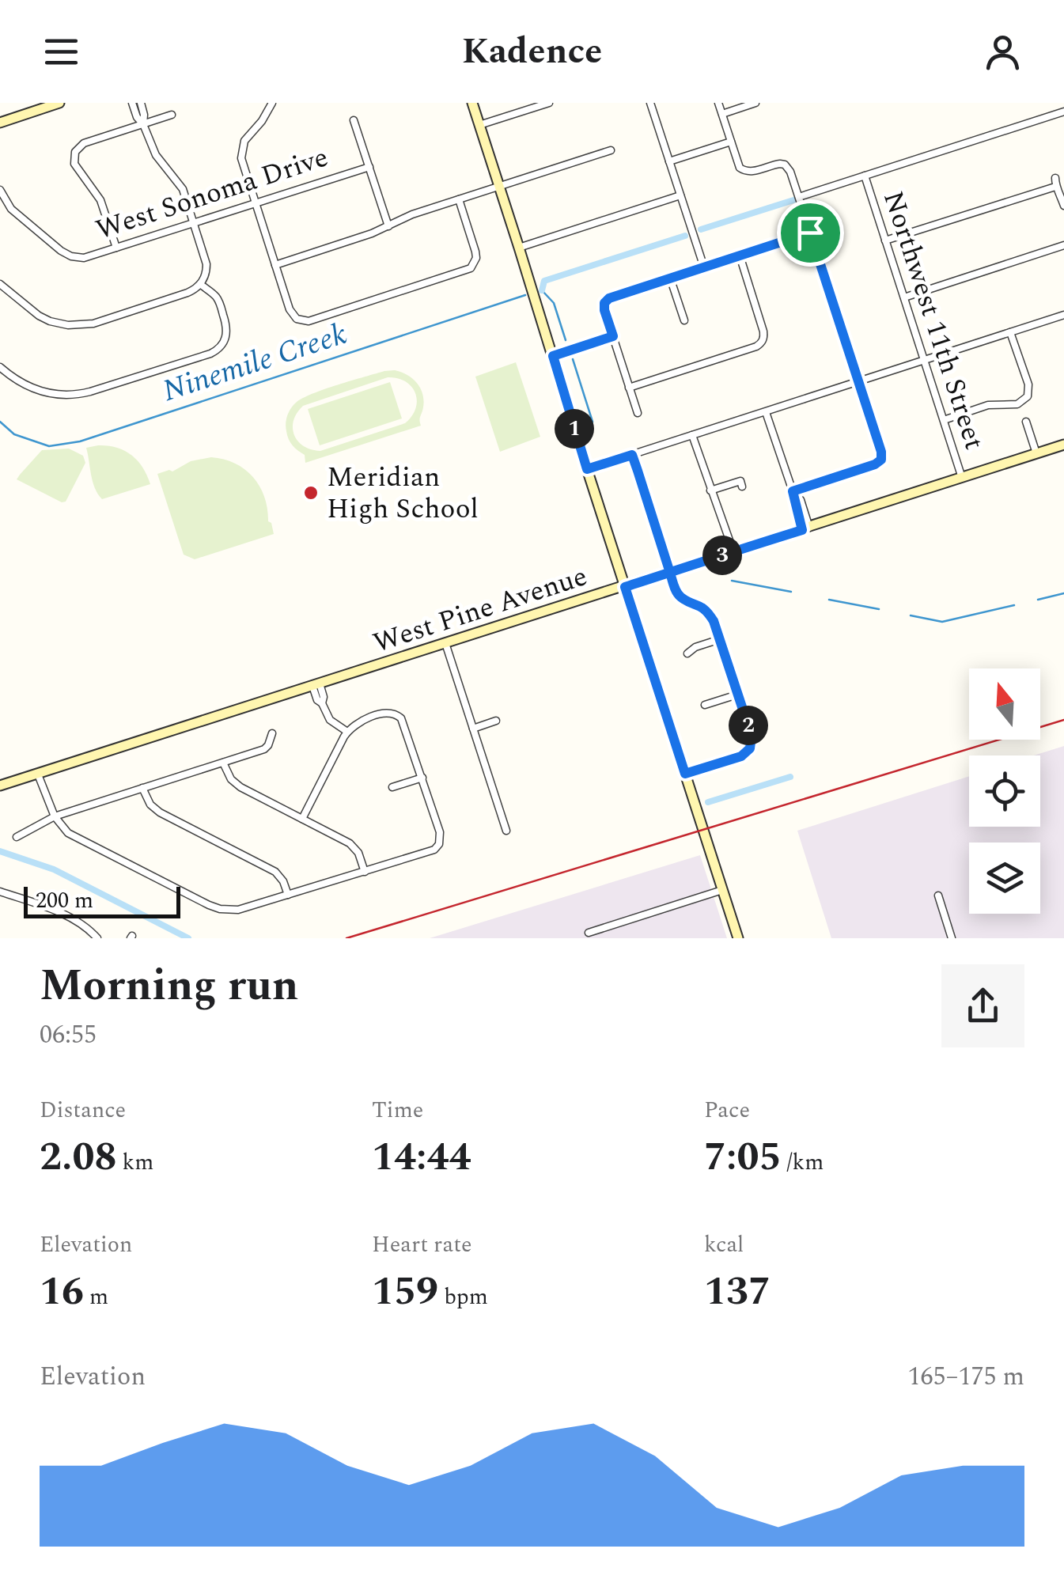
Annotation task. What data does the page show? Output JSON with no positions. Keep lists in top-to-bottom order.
{
  "streets": {
    "street": ["West Sonoma Drive", "Northwest 11th Street", "West Pine Avenue"]
  },
  "crossings": [
    ["Northwest 11th Street", "West Pine Avenue"]
  ],
  "water": ["Ninemile Creek"],
  "places": ["Meridian High School"],
  "scale_bar": "200 m",
  "north": "top",
  "page": {
    "header": "Kadence",
    "pins": ["1", "3", "2"],
    "scale": "200 m",
    "heading": ["Morning run", "06:55"],
    "stats": [
      ["Distance", "2.08 km"],
      ["Time", "14:44"],
      ["Pace", "7:05 /km"],
      ["Elevation", "16 m"],
      ["Heart rate", "159 bpm"],
      ["kcal", "137"]
    ],
    "chart": ["Elevation", "165–175 m"]
  }
}
